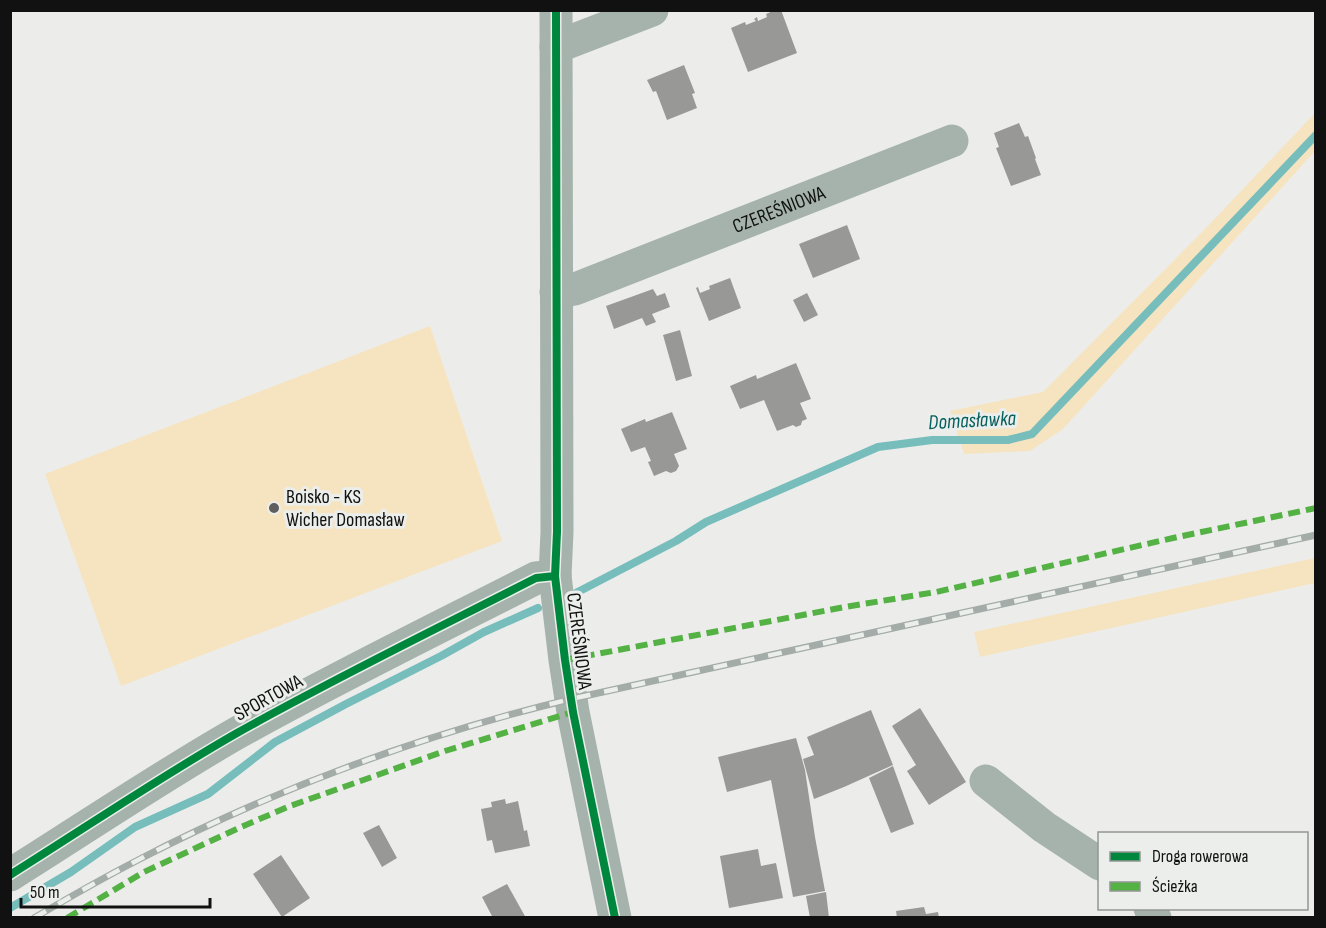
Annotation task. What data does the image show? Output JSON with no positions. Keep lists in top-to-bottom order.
{
  "streets": {
    "street": ["CZEREŚNIOWA", "SPORTOWA"]
  },
  "crossings": [
    ["CZEREŚNIOWA", "SPORTOWA"]
  ],
  "water": ["Domasławka"],
  "places": ["Boisko - KS Wicher Domasław"],
  "legend": ["Droga rowerowa", "Ścieżka"],
  "scale_bar": "50 m"
}
